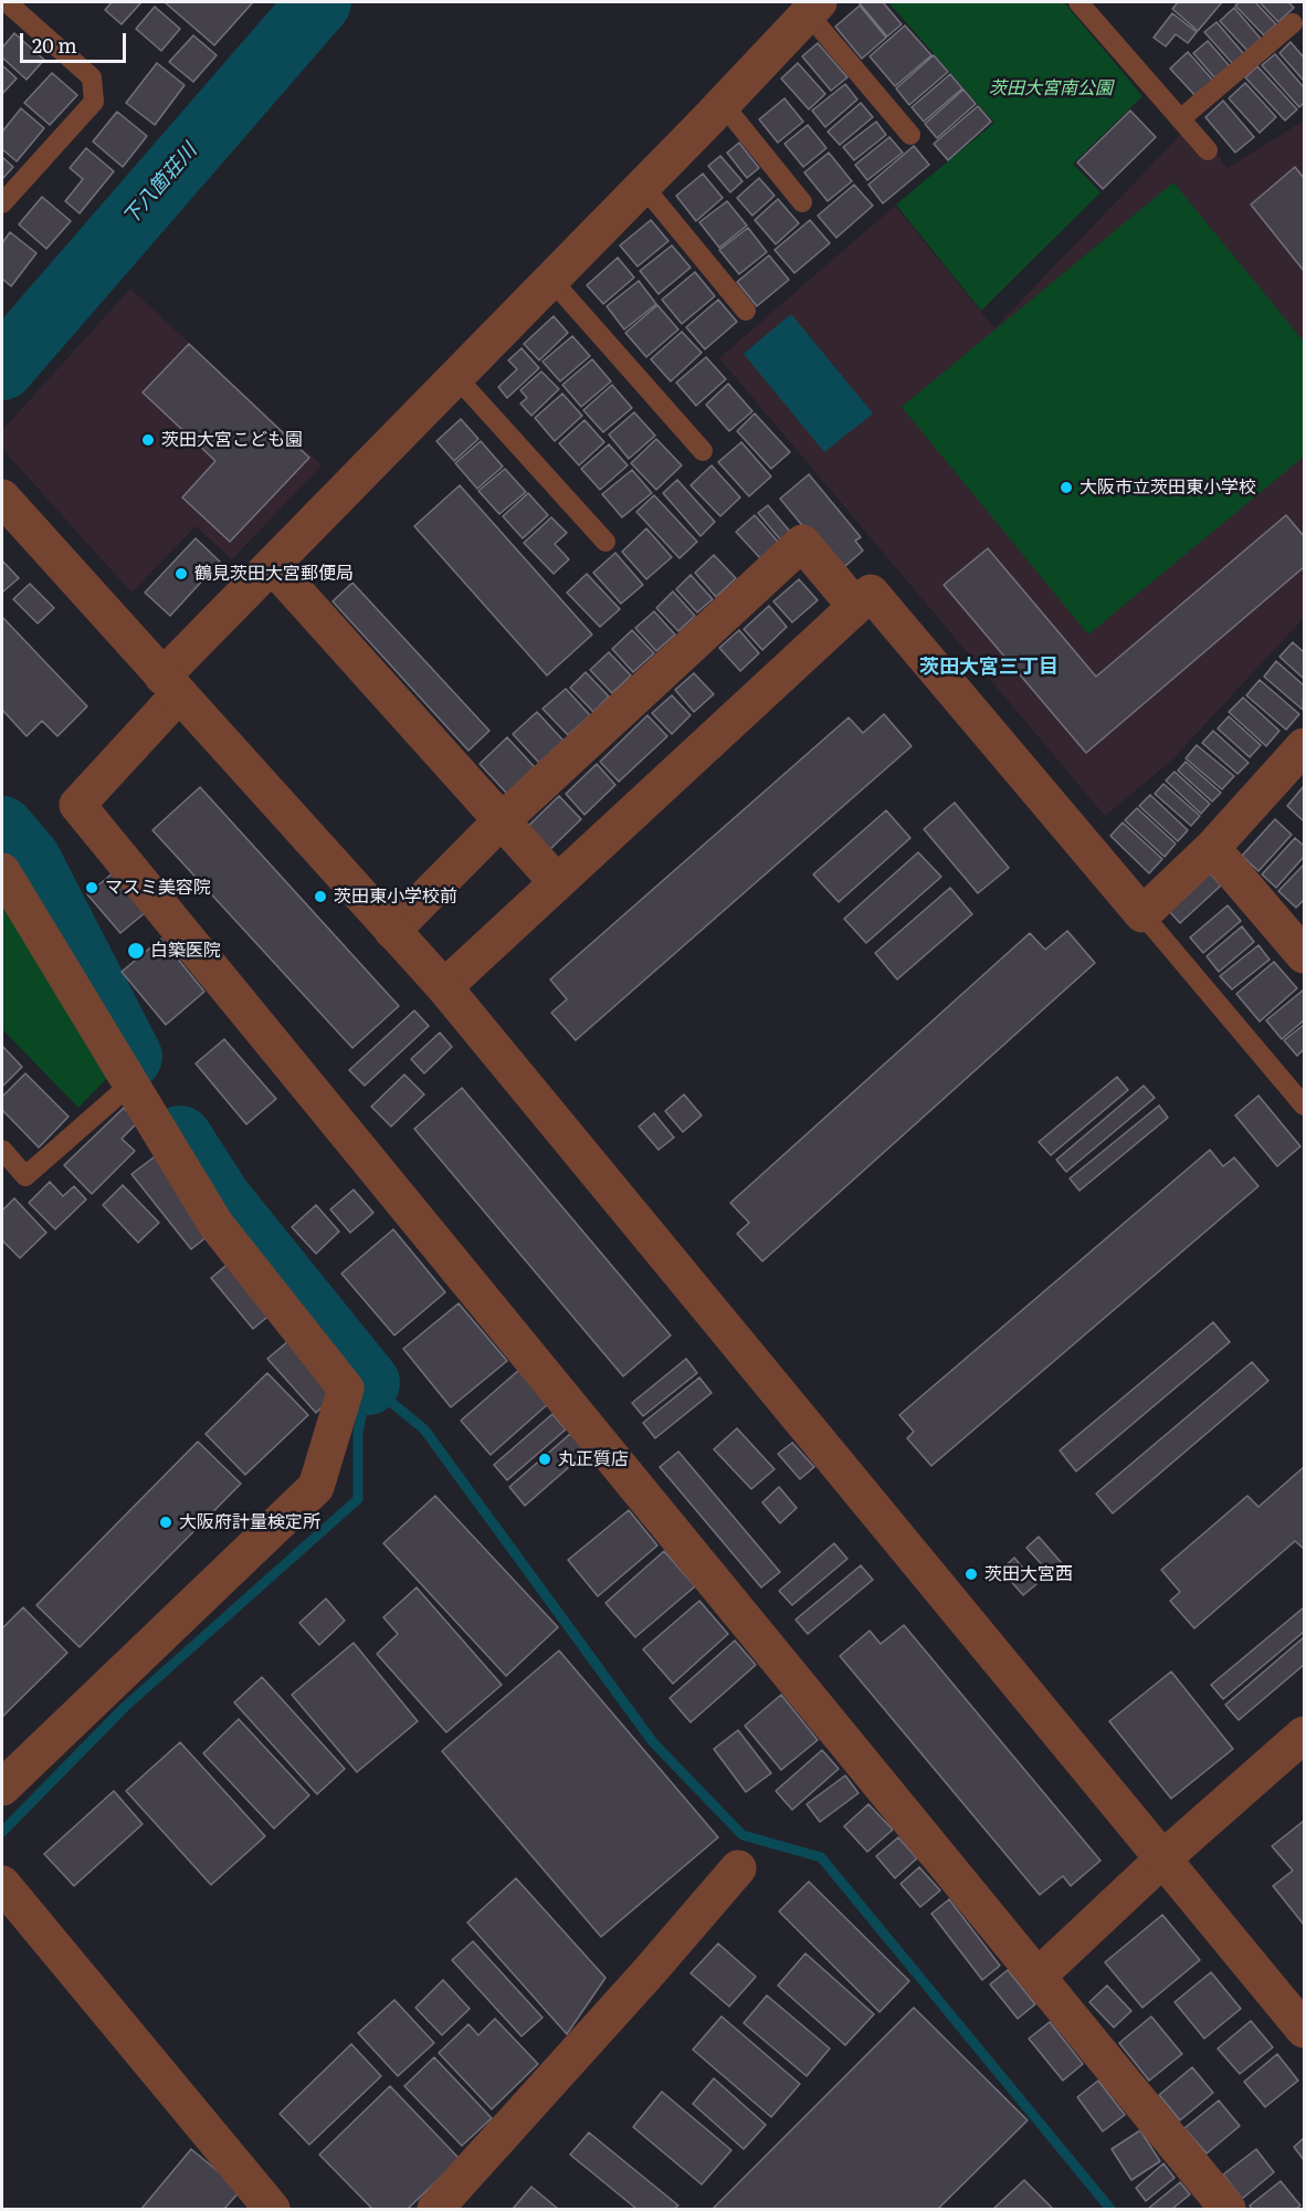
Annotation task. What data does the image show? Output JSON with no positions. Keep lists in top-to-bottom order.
{
  "districts": ["茨田大宮三丁目"],
  "water": ["下八箇荘川"],
  "parks": ["茨田大宮南公園"],
  "places": [
    "茨田大宮こども園",
    "大阪市立茨田東小学校",
    "鶴見茨田大宮郵便局",
    "マスミ美容院",
    "茨田東小学校前",
    "白築医院",
    "丸正質店",
    "大阪府計量検定所",
    "茨田大宮西"
  ],
  "scale_bar": "20 m"
}
